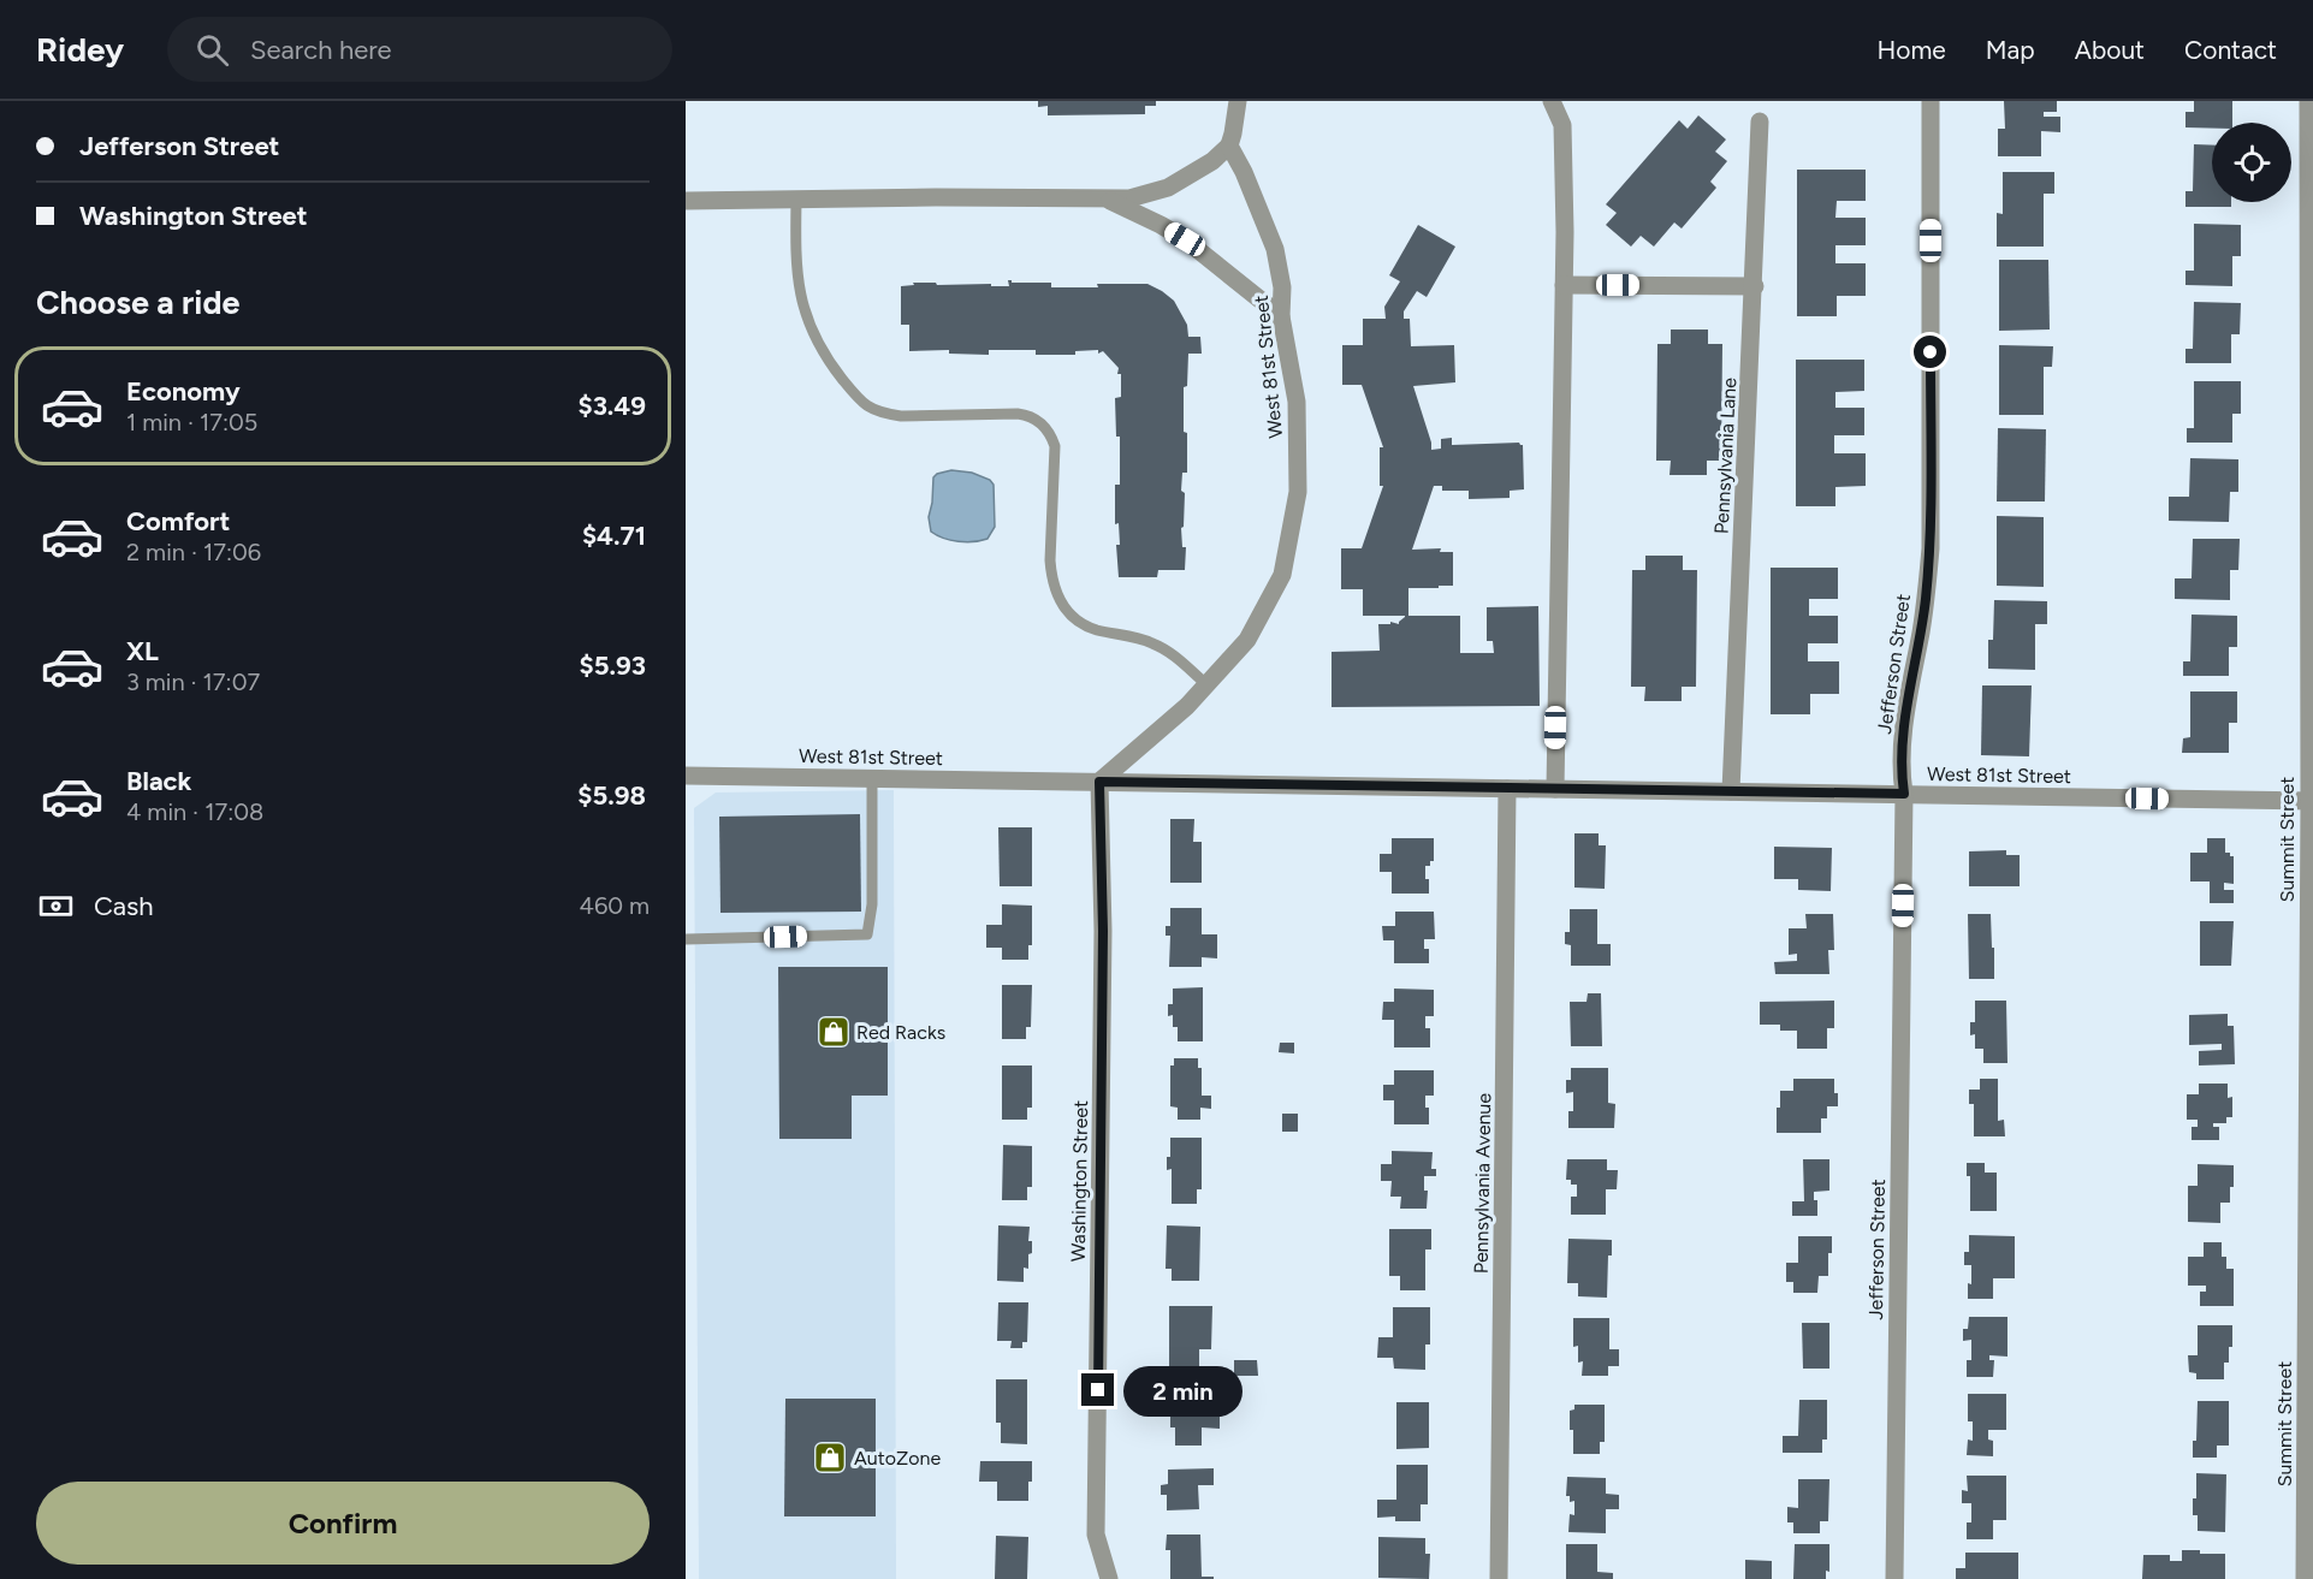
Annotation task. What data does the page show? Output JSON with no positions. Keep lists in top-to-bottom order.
{
  "streets": {
    "street": [
      "West 81st Street",
      "Pennsylvania Lane",
      "Jefferson Street",
      "Summit Street",
      "Washington Street",
      "Pennsylvania Avenue"
    ]
  },
  "crossings": [
    ["West 81st Street", "Pennsylvania Lane"],
    ["West 81st Street", "Jefferson Street"],
    ["West 81st Street", "Summit Street"],
    ["West 81st Street", "Washington Street"],
    ["West 81st Street", "Pennsylvania Avenue"]
  ],
  "places": {
    "shop": ["Red Racks", "AutoZone"]
  },
  "page": {
    "header": "Ridey",
    "search": "Search here",
    "nav": [
      "Home",
      "Map",
      "About",
      "Contact"
    ],
    "banner": ["Jefferson Street", "Washington Street"],
    "heading": "Choose a ride",
    "list": [
      {
        "name": "Economy",
        "note": "1 min · 17:05",
        "value": "$3.49"
      },
      {
        "name": "Comfort",
        "note": "2 min · 17:06",
        "value": "$4.71"
      },
      {
        "name": "XL",
        "note": "3 min · 17:07",
        "value": "$5.93"
      },
      {
        "name": "Black",
        "note": "4 min · 17:08",
        "value": "$5.98"
      }
    ],
    "pay": ["Cash", "460 m"],
    "bubble": "2 min",
    "buttons": "Confirm"
  }
}
